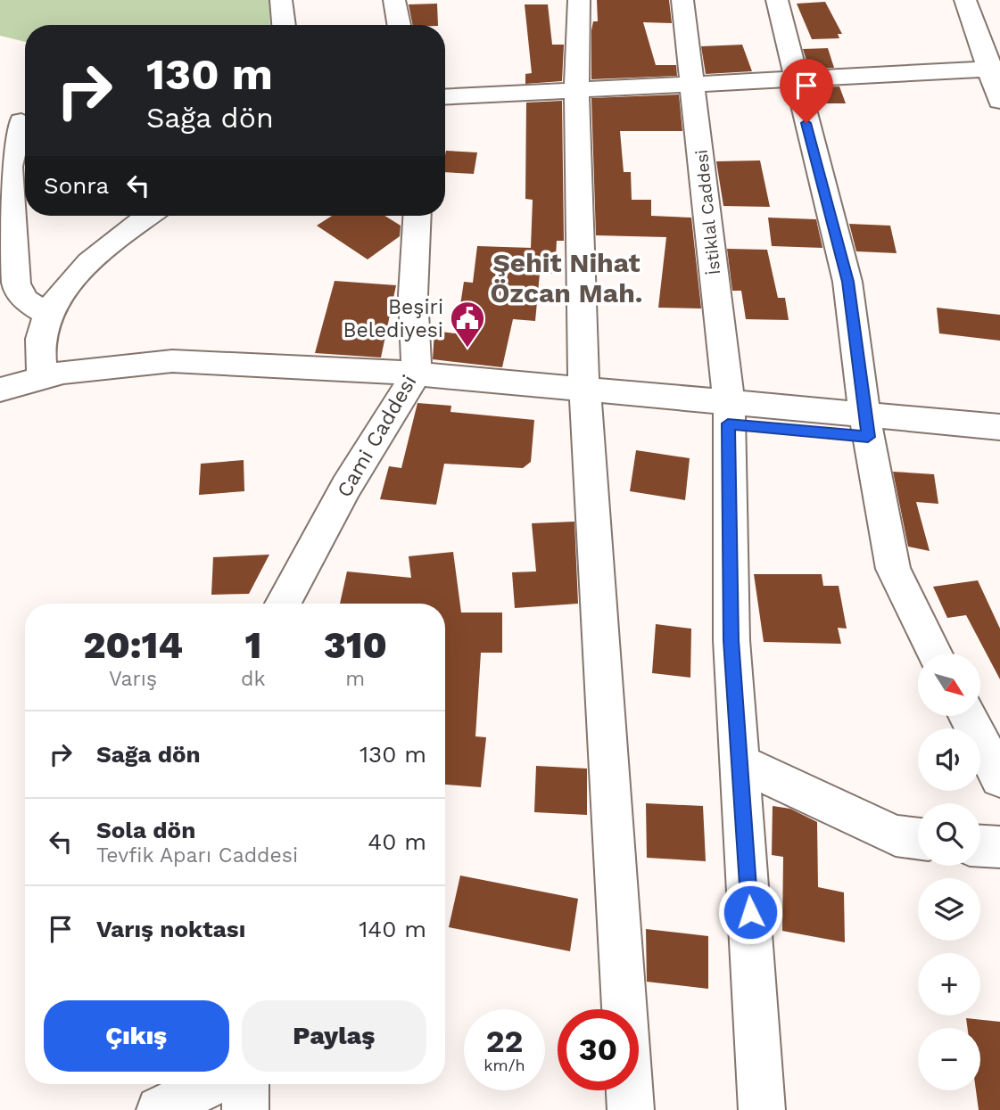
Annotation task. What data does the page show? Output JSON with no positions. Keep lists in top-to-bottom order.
{
  "streets": {
    "street": ["İstiklal Caddesi", "Cami Caddesi"]
  },
  "districts": ["Şehit Nihat Özcan Mah."],
  "places": {
    "public building": ["Beşiri Belediyesi"]
  },
  "north": "bottom right",
  "page": {
    "turn": ["130 m", "Sağa dön"],
    "then": "Sonra",
    "eta": [
      "20:14",
      "Varış",
      "1",
      "dk",
      "310",
      "m"
    ],
    "map_buttons": ["+", "−"],
    "list": [
      {
        "name": "Sağa dön",
        "value": "130 m"
      },
      {
        "name": "Sola dön",
        "note": "Tevfik Aparı Caddesi",
        "value": "40 m"
      },
      {
        "name": "Varış noktası",
        "value": "140 m"
      }
    ],
    "buttons": ["Çıkış", "Paylaş"],
    "speed": "22 km/h",
    "limit": "30"
  }
}
